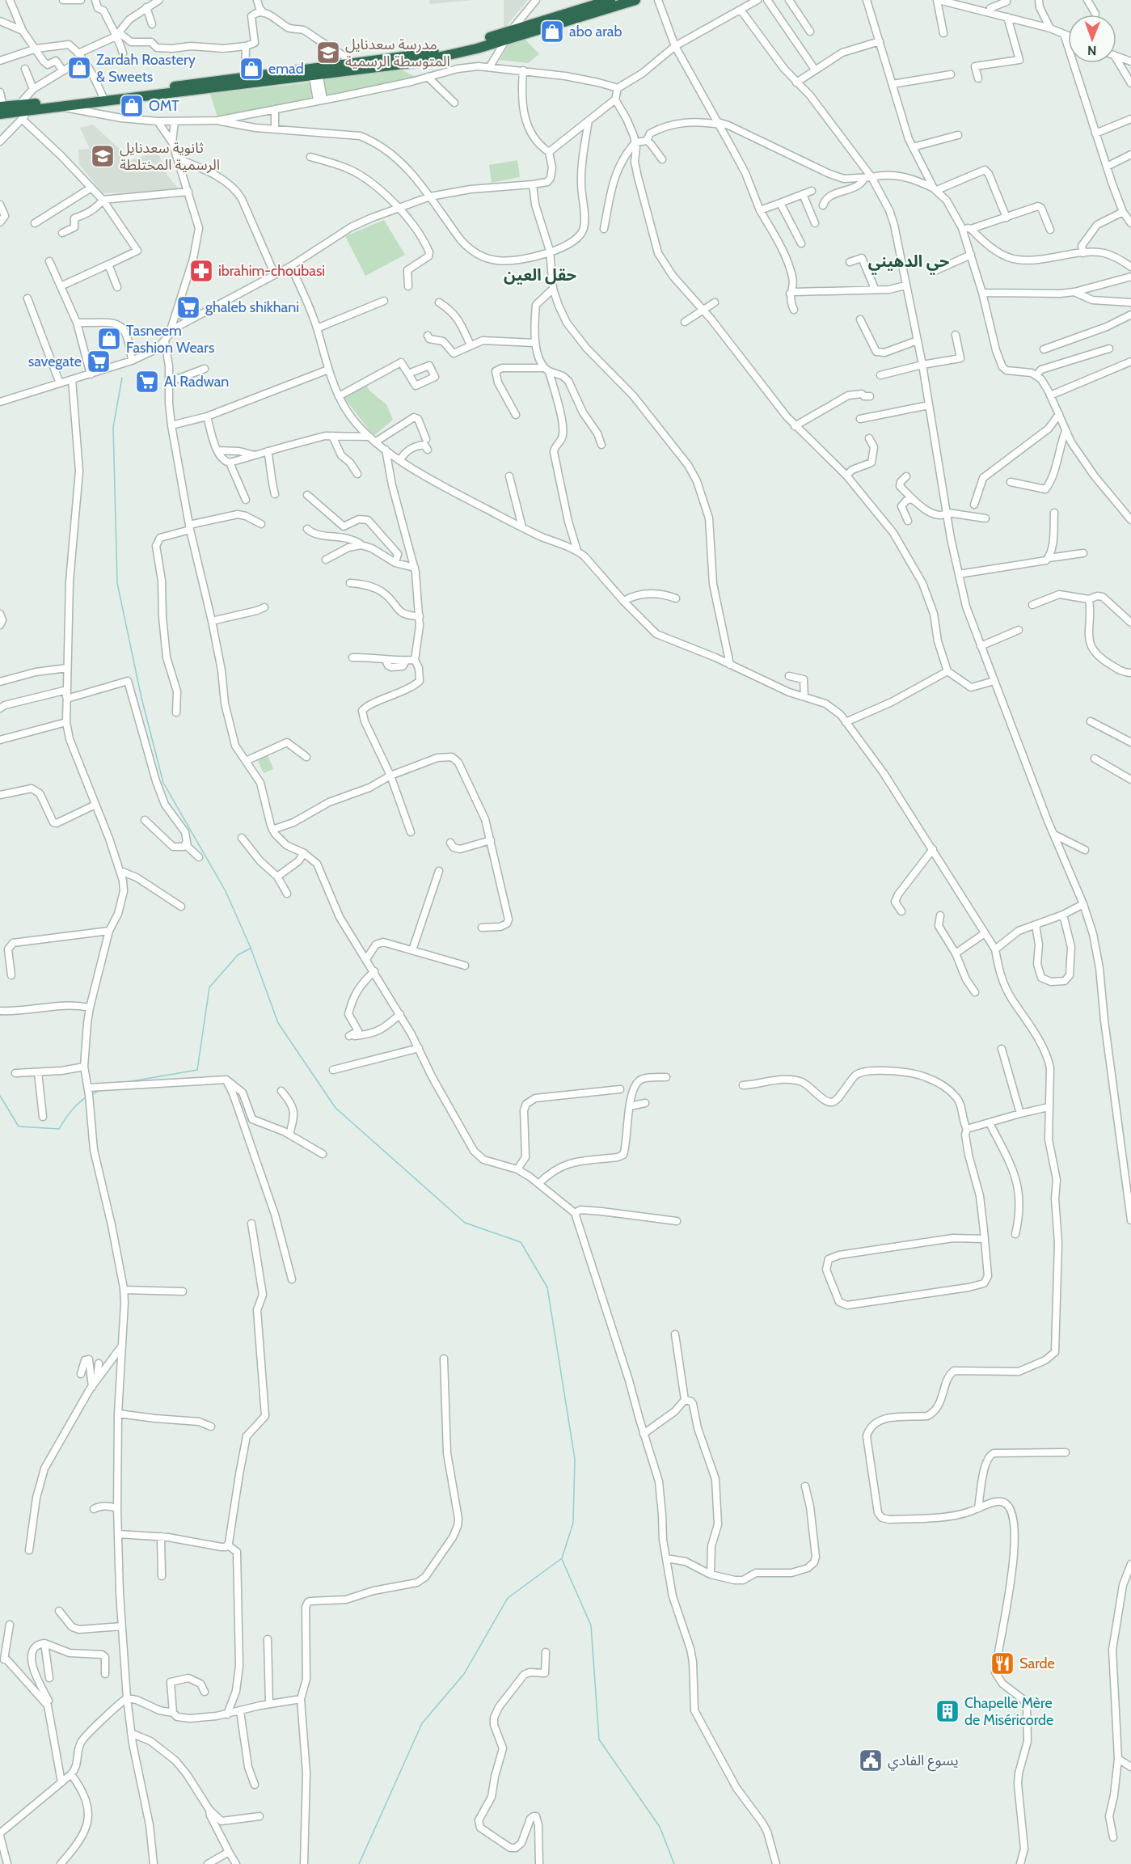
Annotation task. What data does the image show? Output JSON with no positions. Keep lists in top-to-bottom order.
{
  "districts": ["حي الدهيني", "حقل العين"],
  "places": {
    "shop": [
      "abo arab",
      "Zardah Roastery & Sweets",
      "emad",
      "OMT",
      "Tasneem Fashion Wears"
    ],
    "school or university": ["مدرسة سعدنايل المتوسطة الرسمية", "ثانوية سعدنايل الرسمية المختلطة"],
    "pharmacy": ["ibrahim-choubasi"],
    "supermarket": ["ghaleb shikhani", "savegate", "Al Radwan"],
    "restaurant": ["Sarde"],
    "building": ["Chapelle Mère de Miséricorde"],
    "public building": ["يسوع الفادي"]
  },
  "north": "bottom"
}
